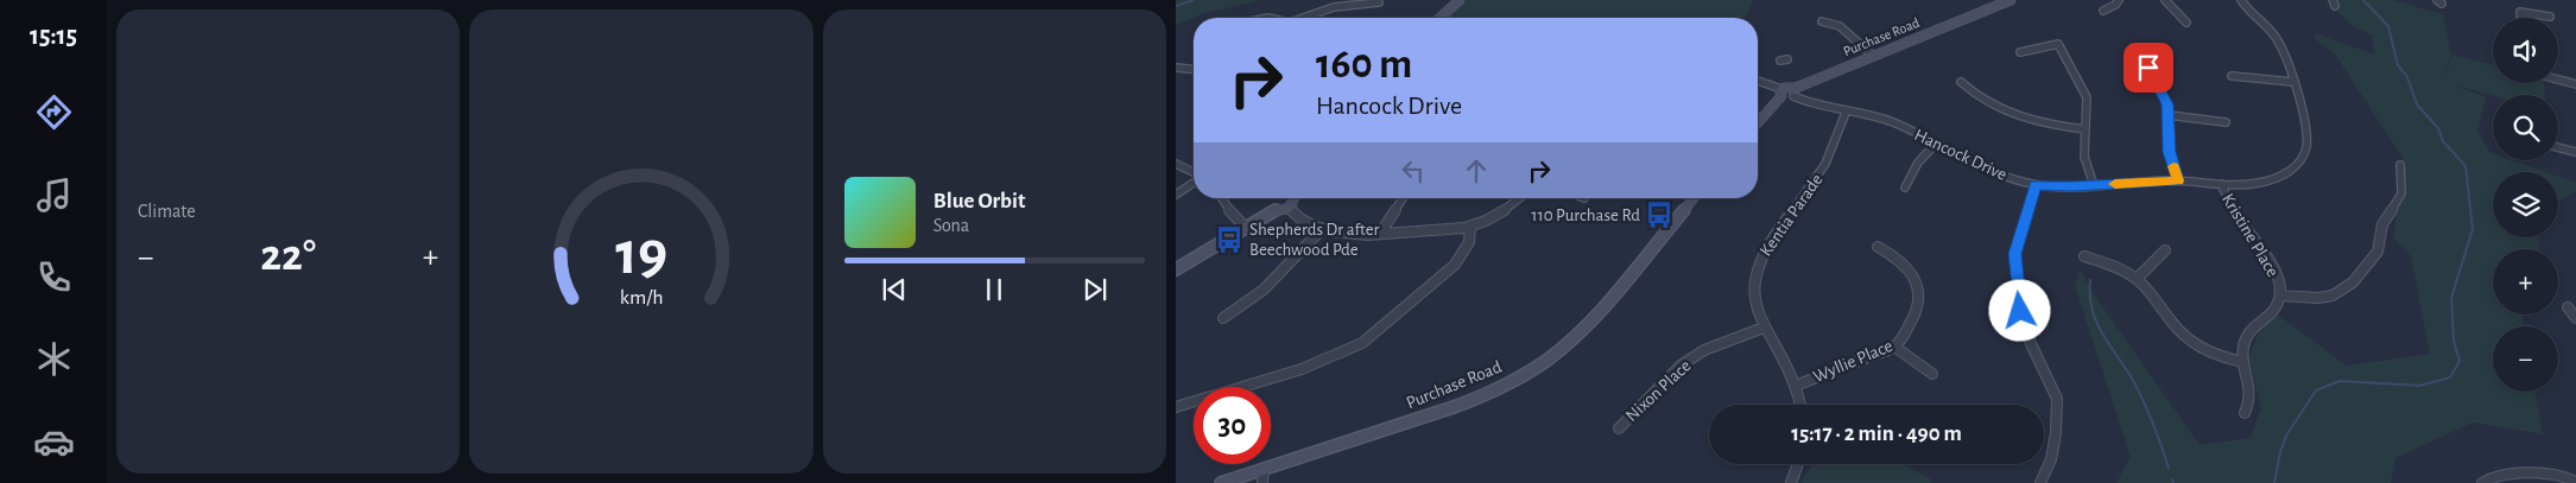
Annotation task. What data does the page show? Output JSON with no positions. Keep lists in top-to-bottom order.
{
  "streets": {
    "main road": ["Purchase Road"],
    "street": [
      "Hancock Drive",
      "Kentia Parade",
      "Kristine Place",
      "Wyllie Place",
      "Nixon Place"
    ]
  },
  "crossings": [
    ["Purchase Road", "Hancock Drive"],
    ["Hancock Drive", "Kentia Parade"],
    ["Hancock Drive", "Kristine Place"],
    ["Kentia Parade", "Wyllie Place"],
    ["Kentia Parade", "Nixon Place"]
  ],
  "places": {
    "bus stop": ["110 Purchase Rd", "Shepherds Dr after Beechwood Pde"]
  },
  "page": {
    "tabs": "15:15",
    "tile": "Climate",
    "map_buttons": ["+", "−"],
    "turn": ["160 m", "Hancock Drive"],
    "song": ["Blue Orbit", "Sona"],
    "heat": ["−", "22°", "+"],
    "limit": "30",
    "trip": "15:17 · 2 min · 490 m",
    "gauge": ["19", "km/h"]
  }
}
